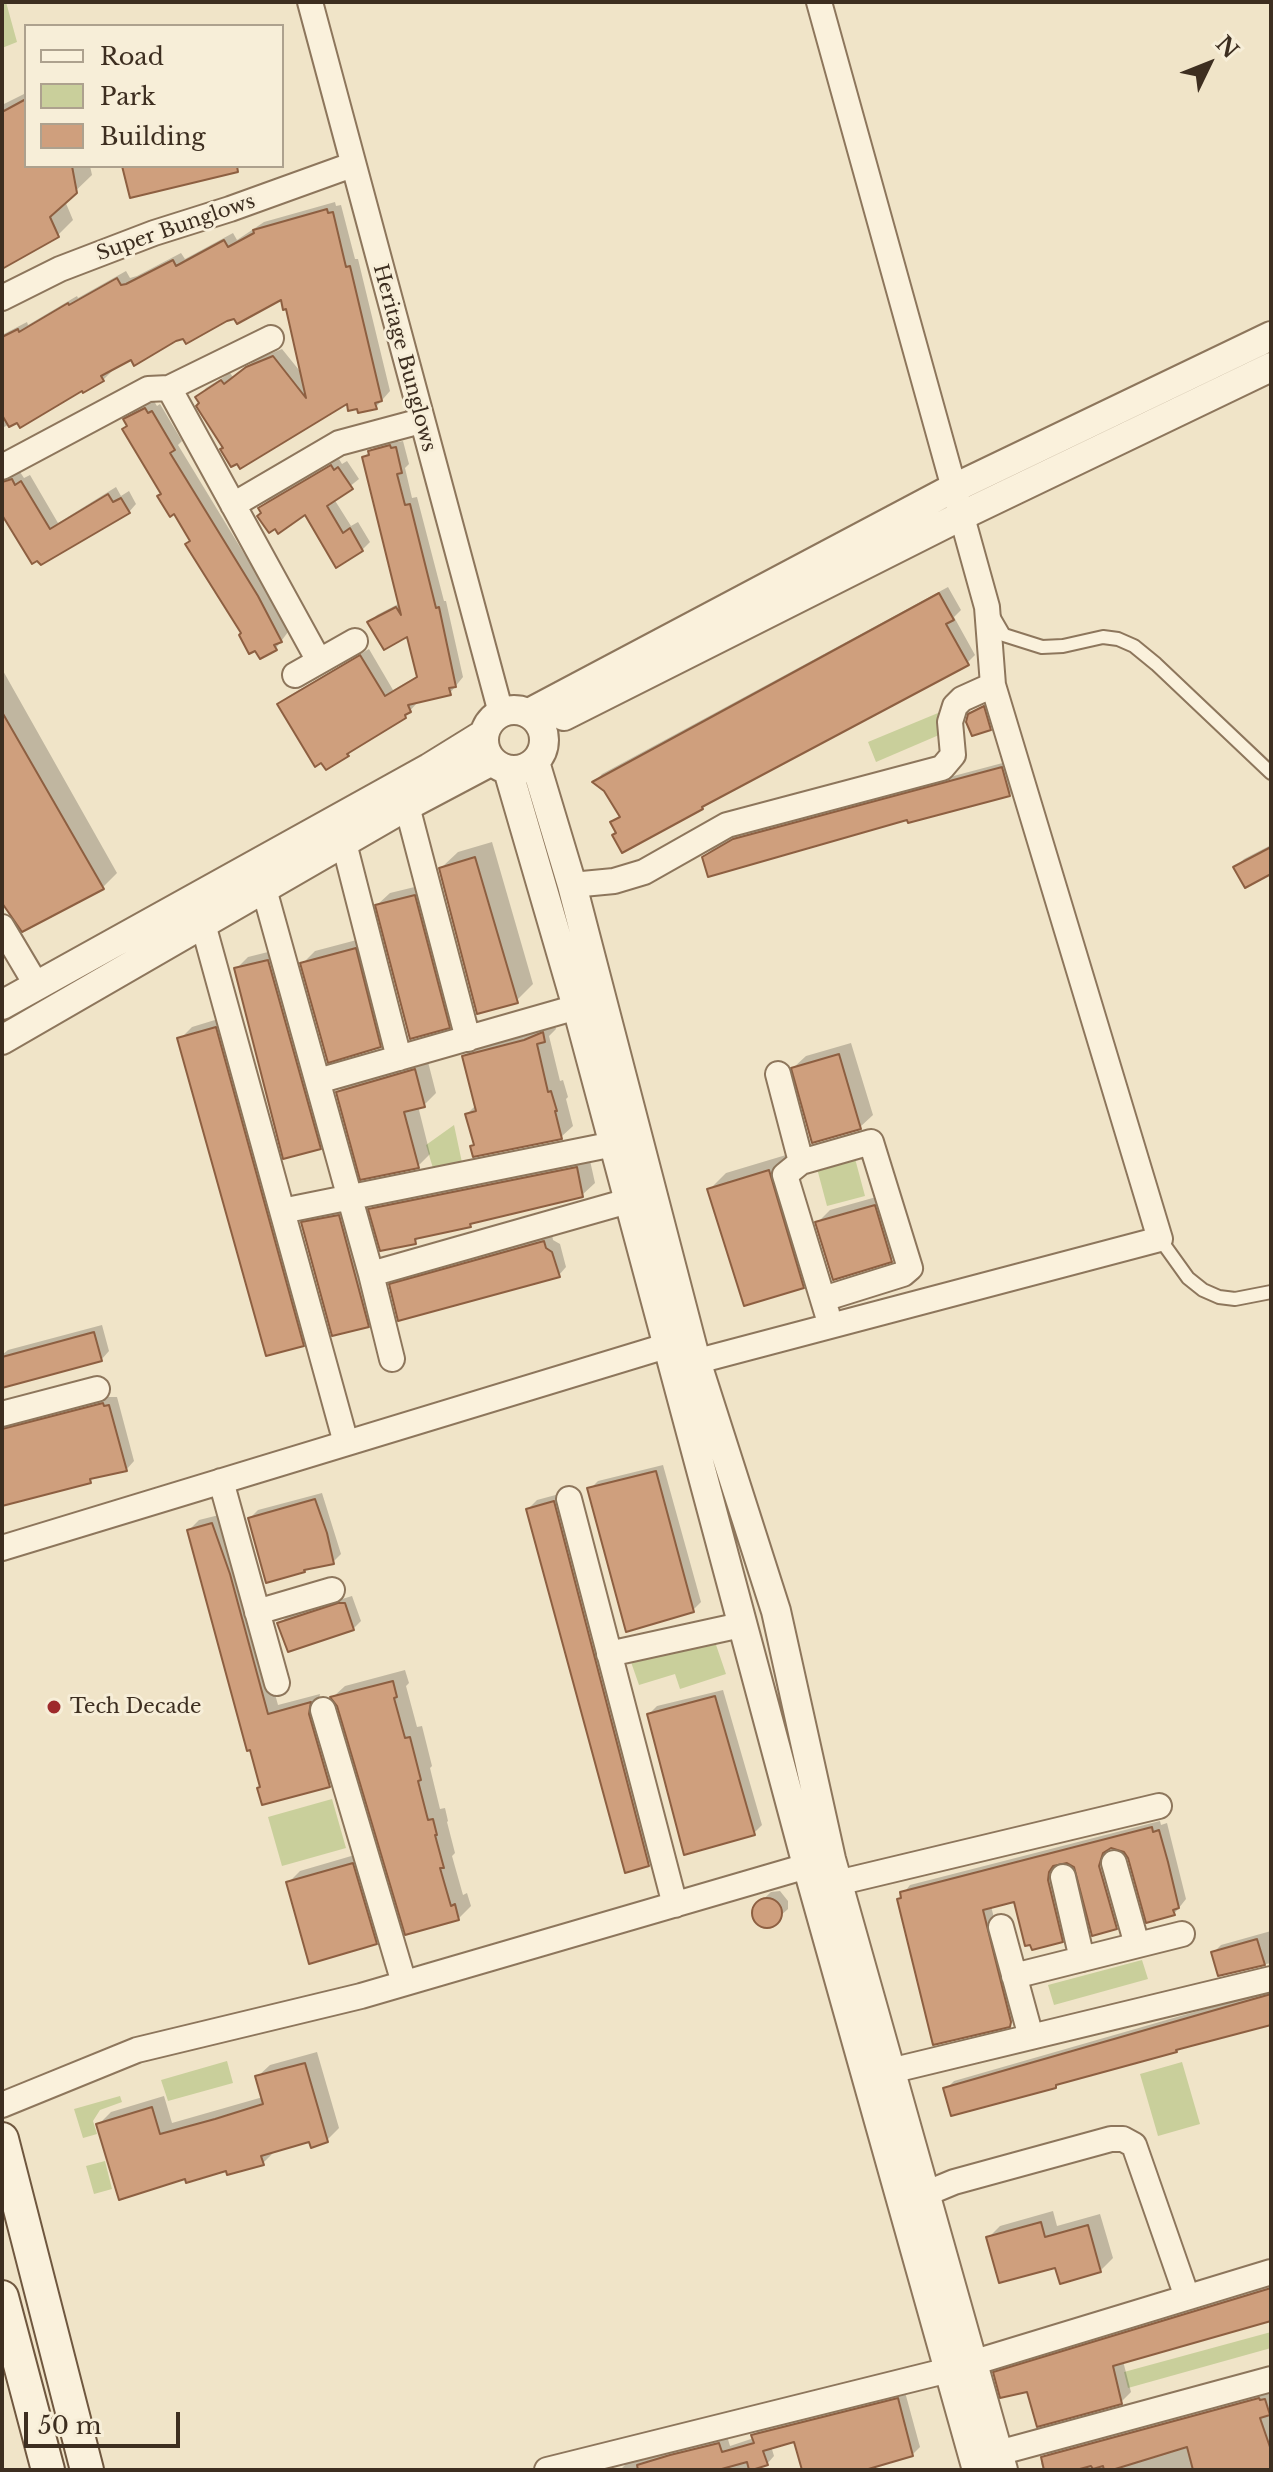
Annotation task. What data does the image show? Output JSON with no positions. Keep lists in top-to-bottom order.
{
  "streets": {
    "street": ["Super Bunglows", "Heritage Bunglows"]
  },
  "crossings": [
    ["Super Bunglows", "Heritage Bunglows"]
  ],
  "places": ["Tech Decade"],
  "legend": ["Road", "Park", "Building"],
  "scale_bar": "50 m",
  "north": "top right"
}
